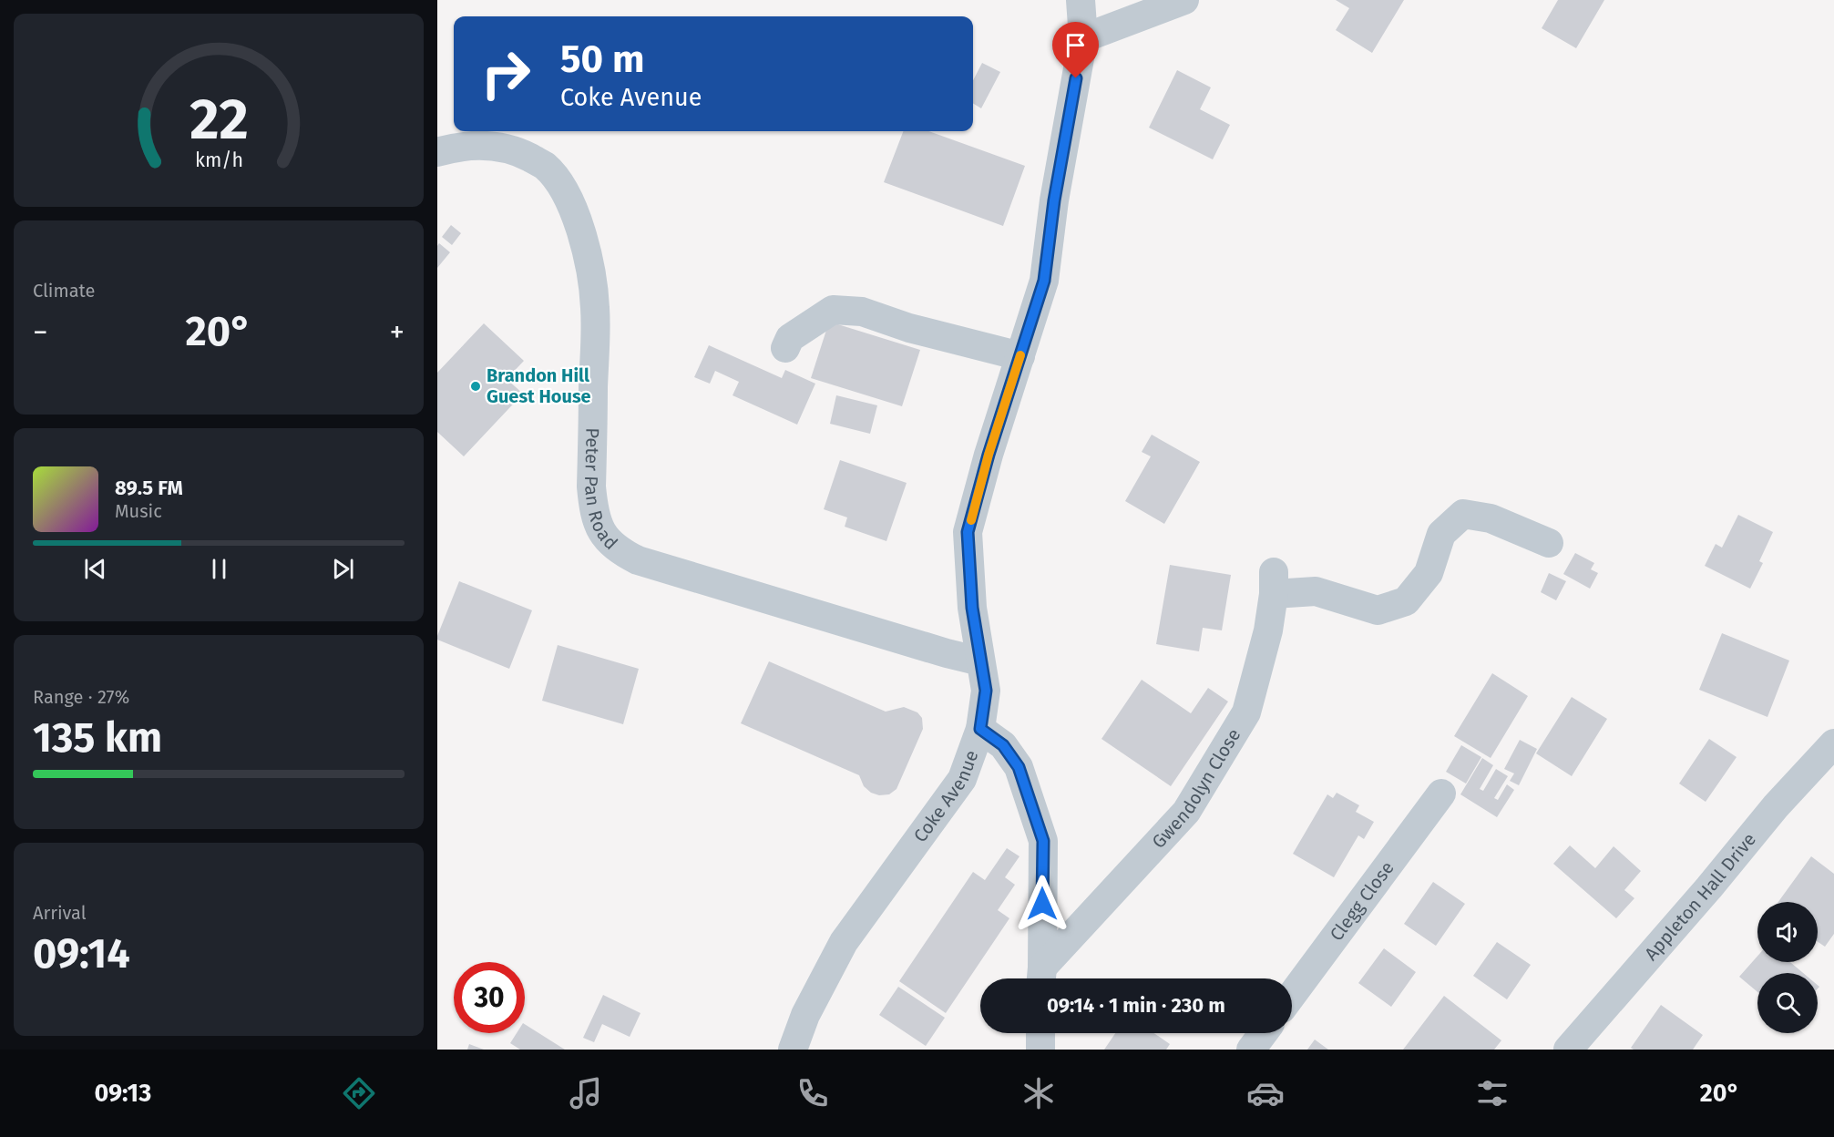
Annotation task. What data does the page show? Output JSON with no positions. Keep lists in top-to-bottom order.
{
  "streets": {
    "street": [
      "Peter Pan Road",
      "Gwendolyn Close",
      "Coke Avenue",
      "Appleton Hall Drive",
      "Clegg Close"
    ]
  },
  "crossings": [
    ["Peter Pan Road", "Coke Avenue"]
  ],
  "places": ["Brandon Hill Guest House"],
  "page": {
    "turn": ["50 m", "Coke Avenue"],
    "tile": [
      "Climate",
      ["Range · 27%", "135 km"],
      ["Arrival", "09:14"]
    ],
    "heat": ["−", "20°", "+"],
    "song": ["89.5 FM", "Music"],
    "limit": "30",
    "trip": "09:14 · 1 min · 230 m",
    "tabs": ["09:13", "20°"],
    "gauge": ["22", "km/h"]
  }
}
